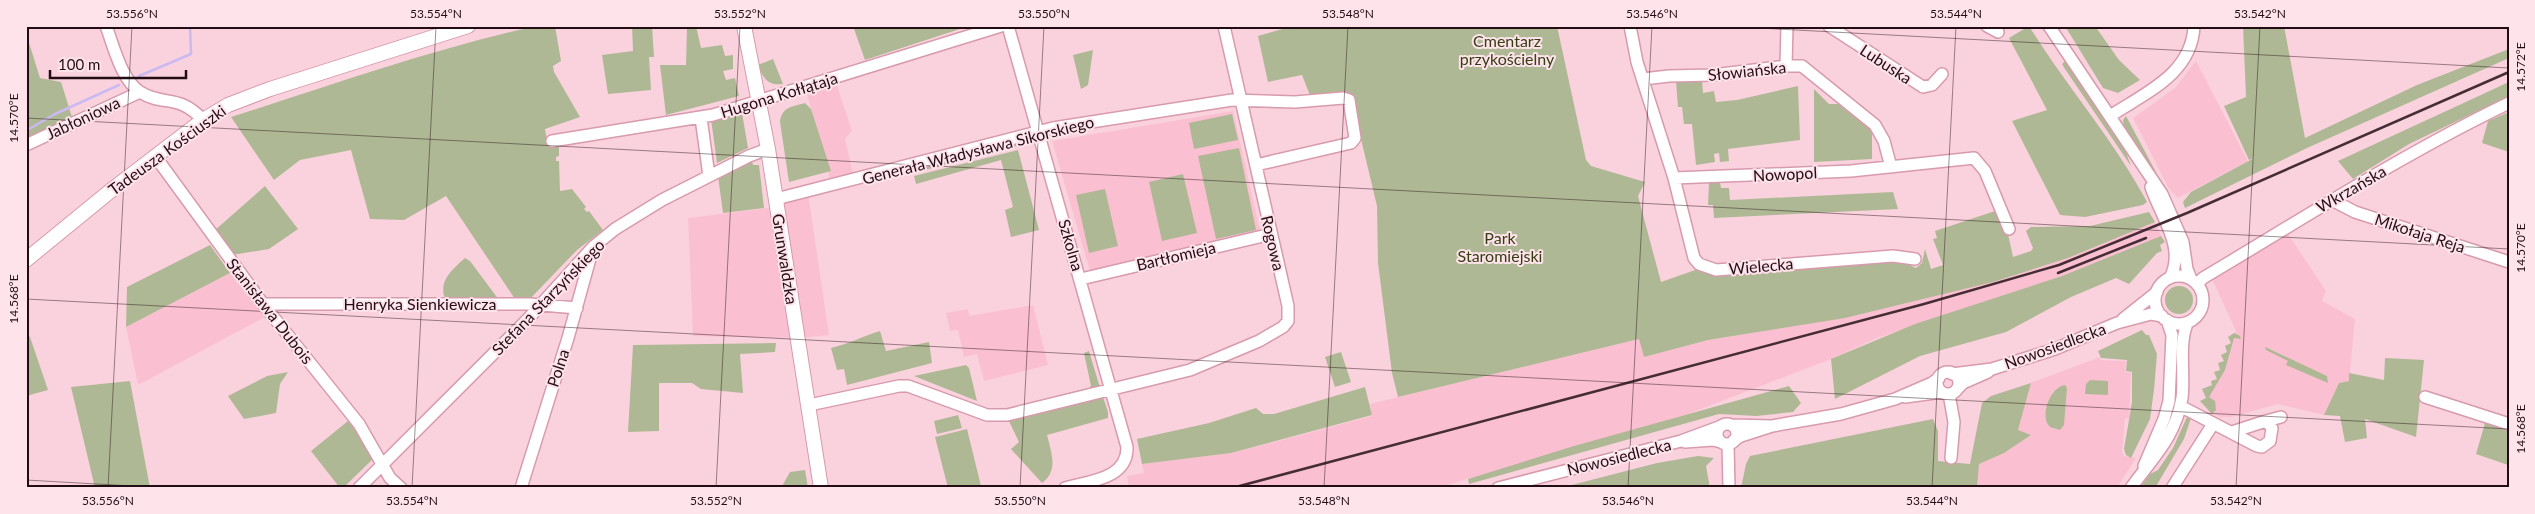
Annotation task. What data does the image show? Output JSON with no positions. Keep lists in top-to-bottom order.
{
  "streets": {
    "main road": ["Tadeusza Kościuszki", "Grunwaldzka"],
    "street": [
      "Lubuska",
      "Słowiańska",
      "Hugona Kołłątaja",
      "Jabłoniowa",
      "Generała Władysława Sikorskiego",
      "Nowopol",
      "Wkrzańska",
      "Mikołaja Reja",
      "Rogowa",
      "Szkolna",
      "Bartłomieja",
      "Wielecka",
      "Stefana Starzyńskiego",
      "Henryka Sienkiewicza",
      "Stanisława Dubois",
      "Nowosiedlecka",
      "Polna"
    ]
  },
  "crossings": [
    ["Słowiańska", "Nowopol"],
    ["Hugona Kołłątaja", "Grunwaldzka"],
    ["Tadeusza Kościuszki", "Stanisława Dubois"],
    ["Generała Władysława Sikorskiego", "Rogowa"],
    ["Generała Władysława Sikorskiego", "Szkolna"],
    ["Generała Władysława Sikorskiego", "Grunwaldzka"],
    ["Nowopol", "Wielecka"],
    ["Wkrzańska", "Mikołaja Reja"],
    ["Wkrzańska", "Nowosiedlecka"],
    ["Rogowa", "Szkolna"],
    ["Rogowa", "Bartłomieja"],
    ["Szkolna", "Bartłomieja"],
    ["Grunwaldzka", "Stefana Starzyńskiego"],
    ["Stefana Starzyńskiego", "Henryka Sienkiewicza"],
    ["Stefana Starzyńskiego", "Stanisława Dubois"],
    ["Stefana Starzyńskiego", "Polna"],
    ["Henryka Sienkiewicza", "Stanisława Dubois"],
    ["Henryka Sienkiewicza", "Polna"]
  ],
  "parks": ["Cmentarz przykościelny", "Park Staromiejski"],
  "scale_bar": "100 m",
  "coordinates": [
    "53.556°N",
    "53.554°N",
    "53.552°N",
    "53.550°N",
    "53.548°N",
    "53.546°N",
    "53.544°N",
    "53.542°N",
    "14.572°E",
    "14.570°E",
    "14.568°E"
  ]
}
